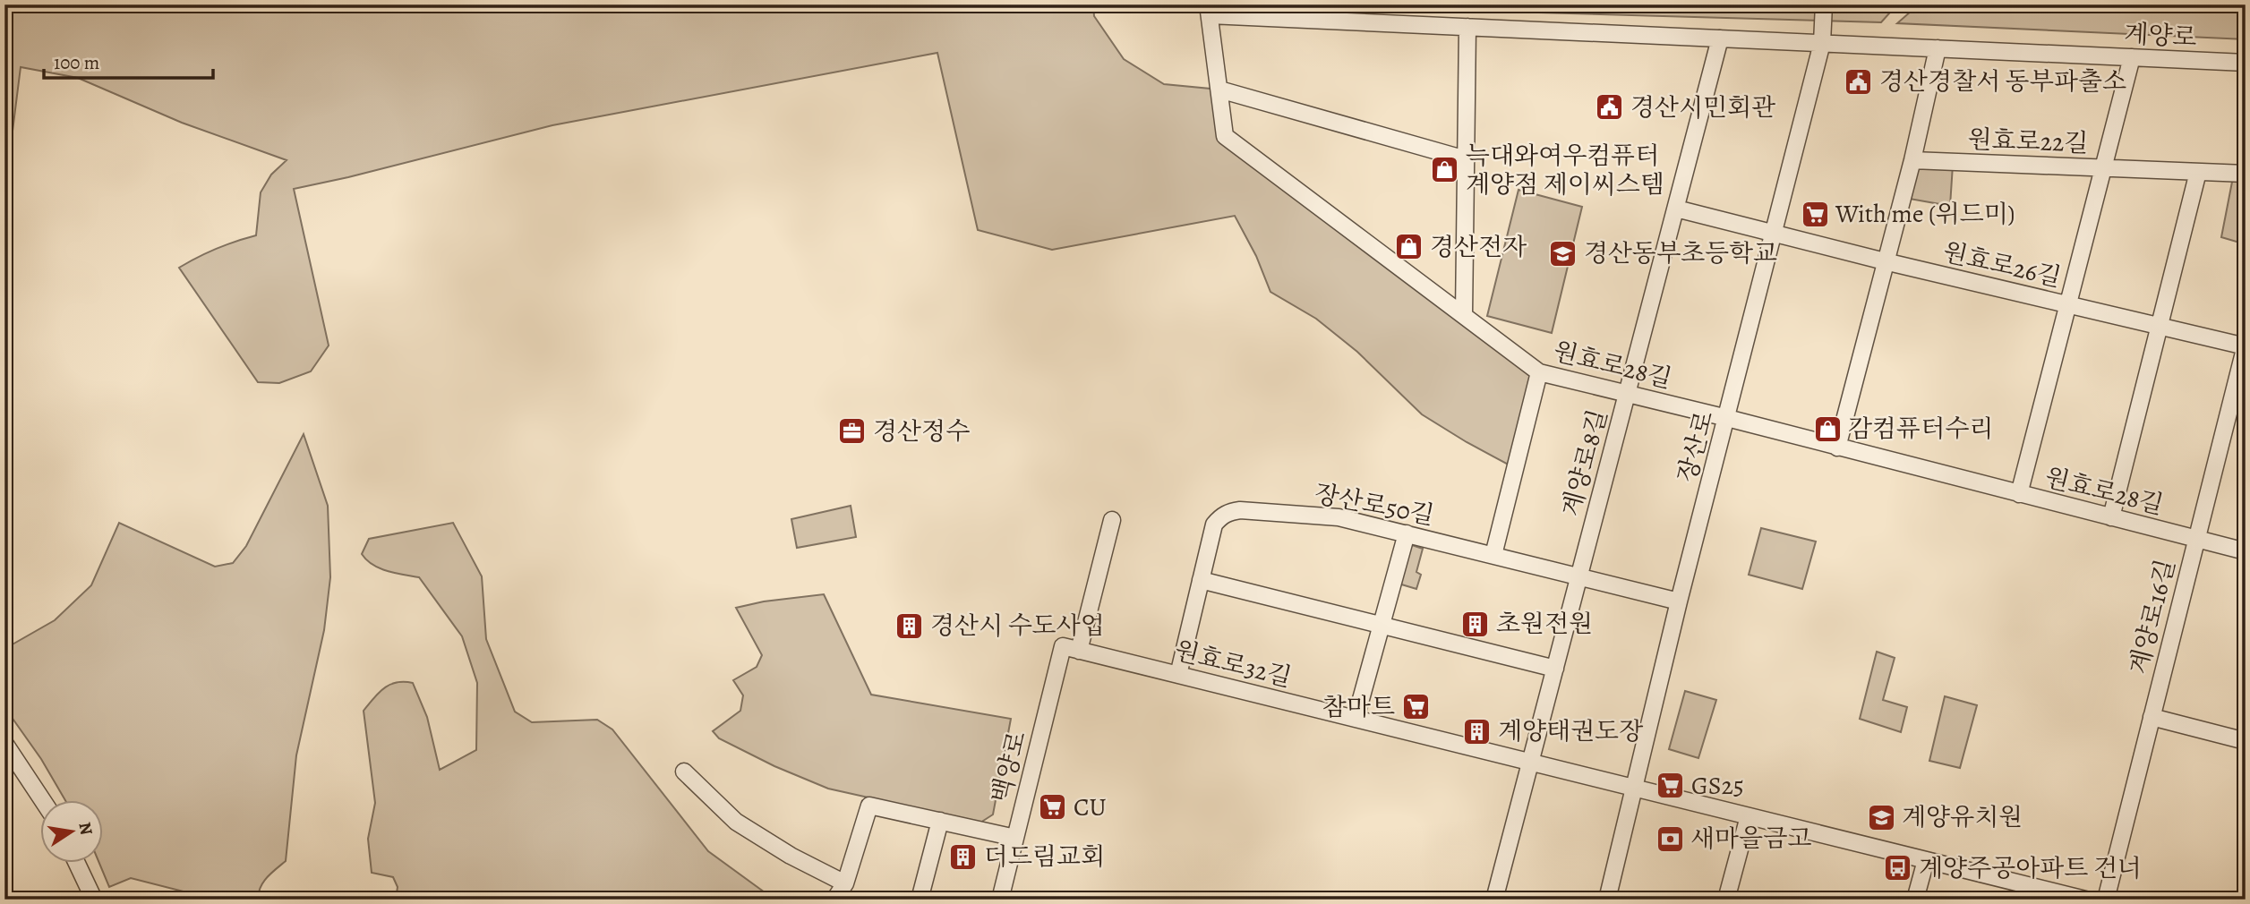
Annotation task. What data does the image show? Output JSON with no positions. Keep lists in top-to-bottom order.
{
  "streets": {
    "street": [
      "계양로",
      "원효로22길",
      "원효로26길",
      "원효로28길",
      "장산로",
      "계양로8길",
      "장산로50길",
      "계양로16길",
      "원효로32길",
      "백양로"
    ]
  },
  "crossings": [
    ["계양로", "원효로28길"],
    ["계양로", "장산로"],
    ["계양로", "계양로8길"],
    ["원효로26길", "장산로"],
    ["원효로26길", "계양로8길"],
    ["원효로26길", "계양로16길"],
    ["원효로28길", "장산로"],
    ["원효로28길", "계양로8길"],
    ["원효로28길", "계양로16길"],
    ["장산로", "장산로50길"],
    ["장산로", "원효로32길"],
    ["계양로8길", "장산로50길"],
    ["계양로8길", "원효로32길"],
    ["장산로50길", "원효로32길"],
    ["원효로32길", "백양로"]
  ],
  "places": {
    "public building": ["경산경찰서 동부파출소", "경산시민회관"],
    "shop": ["늑대와여우컴퓨터 계양점 제이씨스템", "경산전자", "감컴퓨터수리"],
    "supermarket": [
      "With me (위드미)",
      "참마트",
      "GS25",
      "CU"
    ],
    "school or university": ["경산동부초등학교", "계양유치원"],
    "office": ["경산정수"],
    "building": [
      "초원전원",
      "경산시 수도사업",
      "계양태권도장",
      "더드림교회"
    ],
    "bank": ["새마을금고"],
    "bus stop": ["계양주공아파트 건너"]
  },
  "scale_bar": "100 m",
  "north": "right"
}
